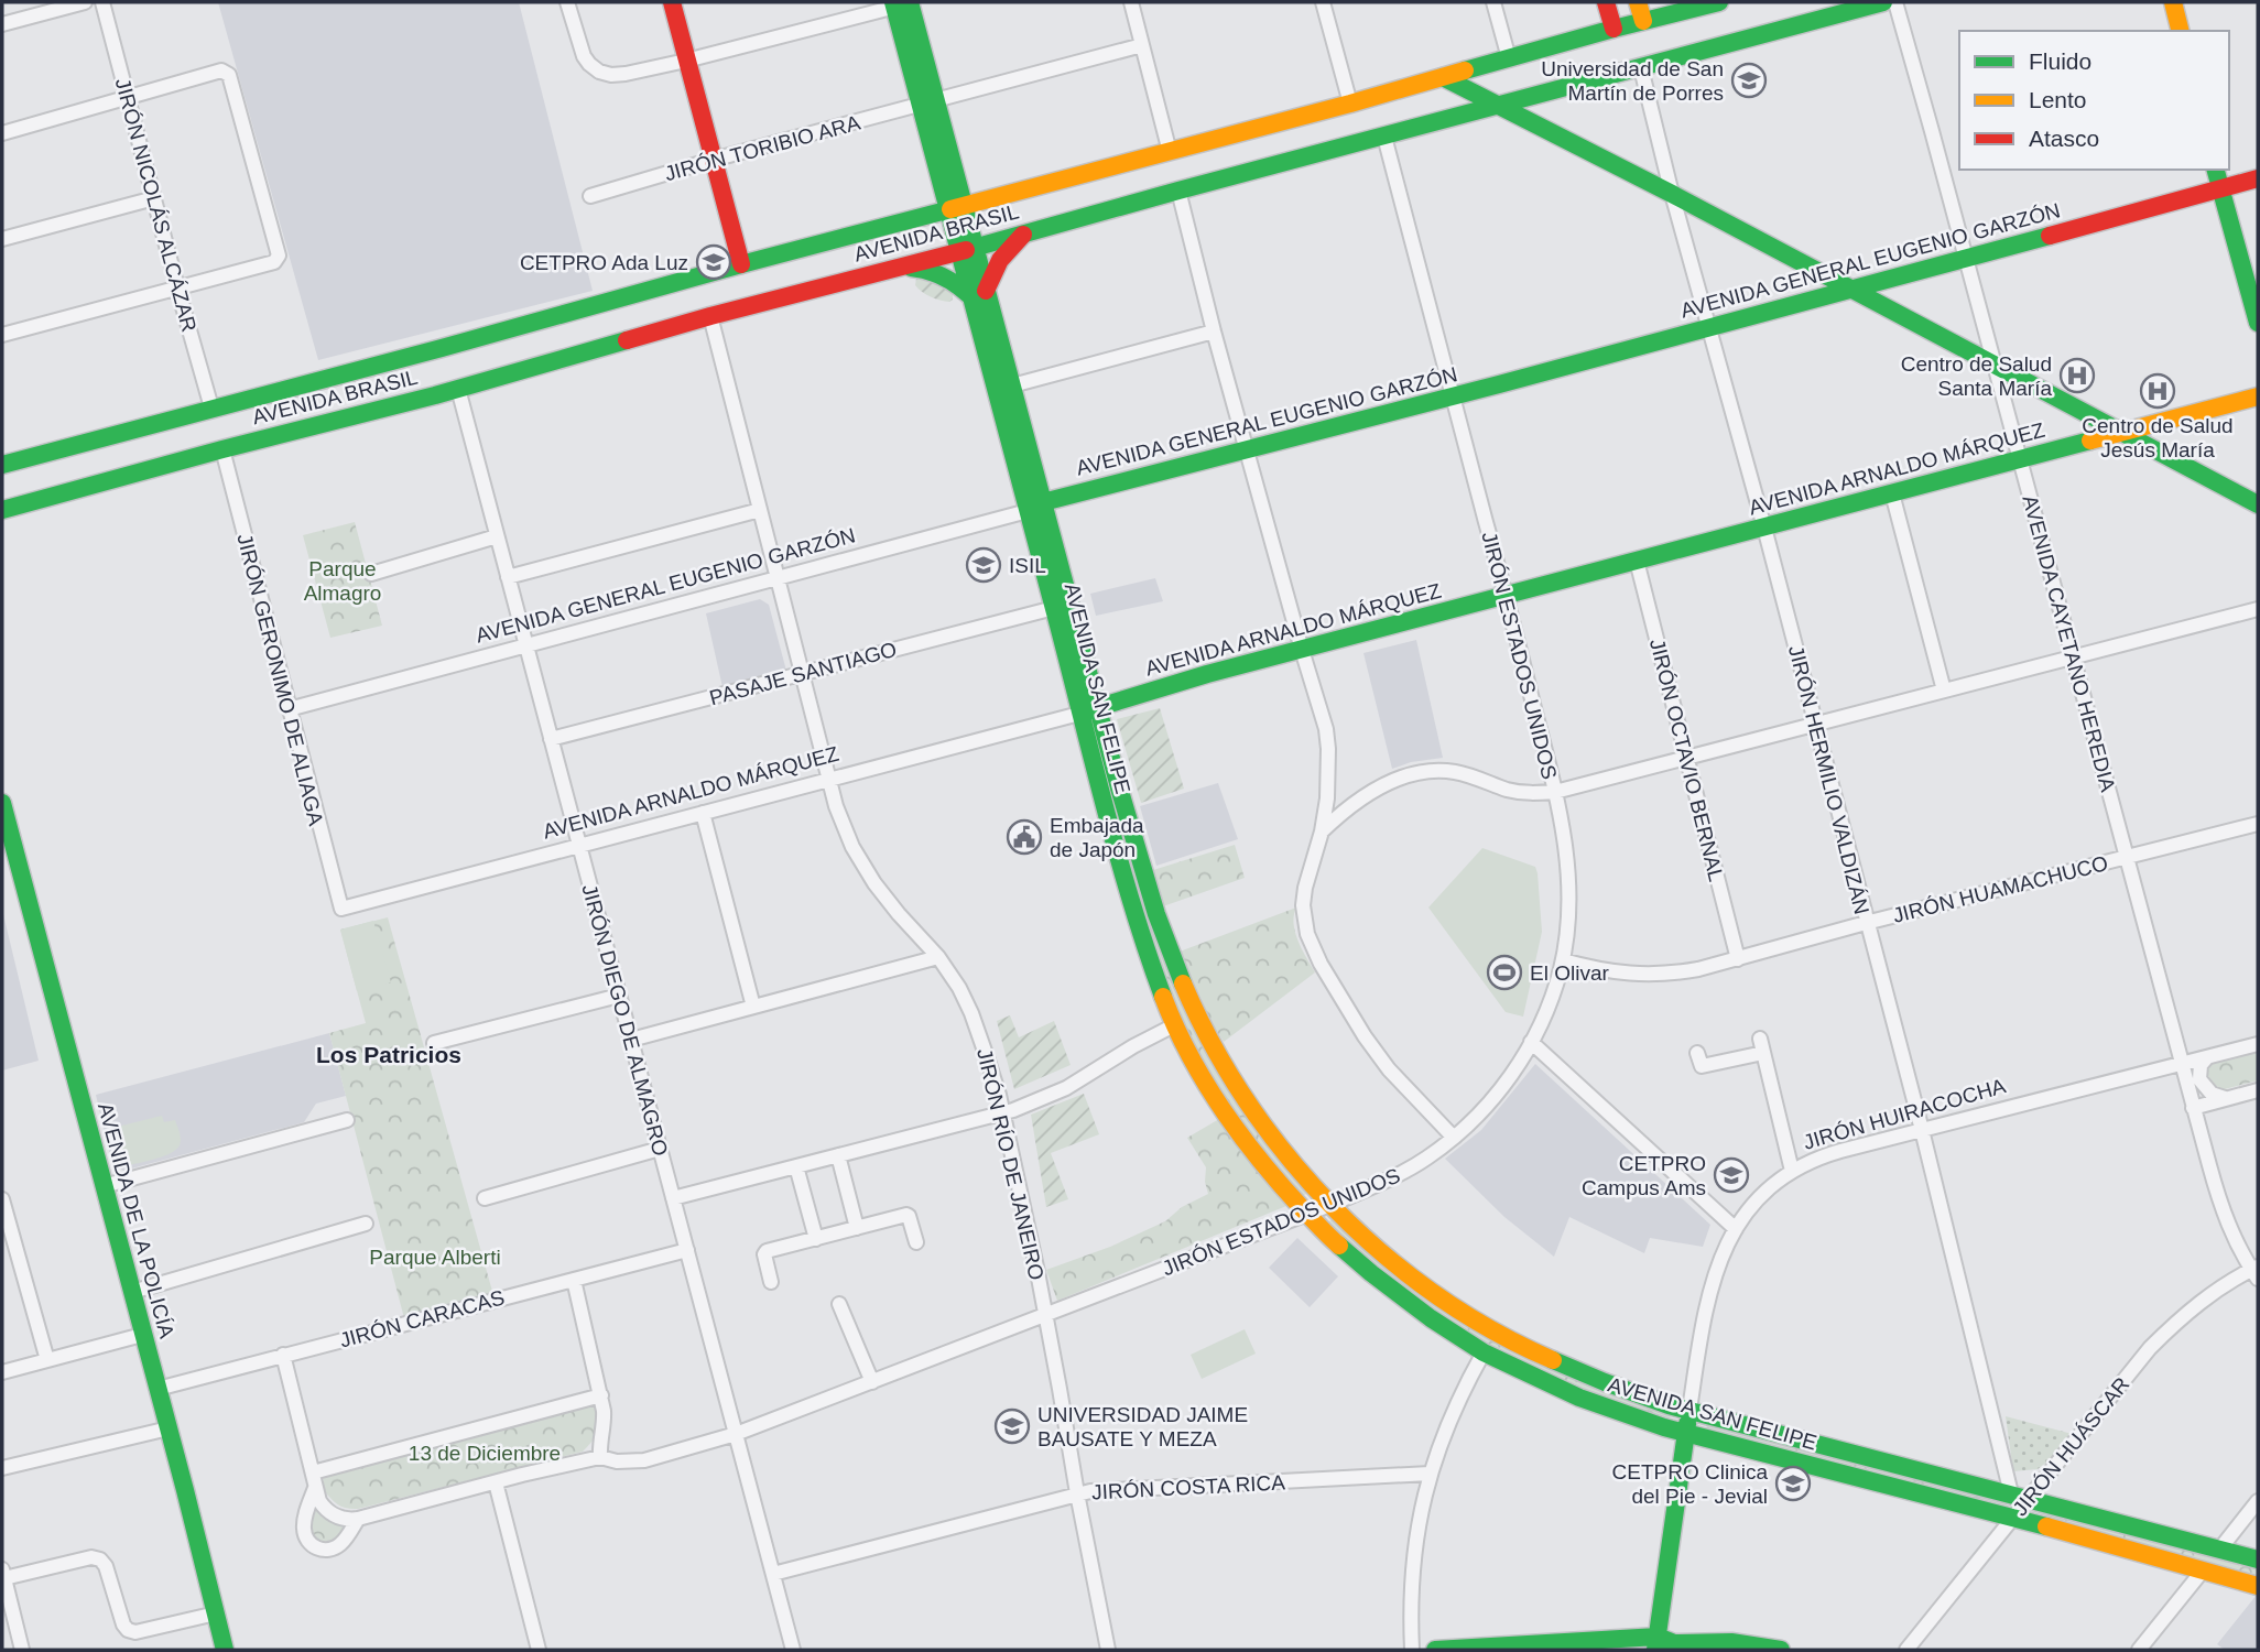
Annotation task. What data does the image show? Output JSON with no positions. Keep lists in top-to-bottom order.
{
  "streets": {
    "main road": [
      "AVENIDA BRASIL",
      "AVENIDA GENERAL EUGENIO GARZÓN",
      "AVENIDA ARNALDO MÁRQUEZ",
      "AVENIDA SAN FELIPE",
      "JIRÓN HUIRACOCHA",
      "AVENIDA DE LA POLICÍA"
    ],
    "street": [
      "JIRÓN TORIBIO ARA",
      "JIRÓN NICOLÁS ALCÁZAR",
      "AVENIDA CAYETANO HEREDIA",
      "JIRÓN ESTADOS UNIDOS",
      "PASAJE SANTIAGO",
      "JIRÓN GERONIMO DE ALIAGA",
      "JIRÓN OCTAVIO BERNAL",
      "JIRÓN HERMILIO VALDIZÁN",
      "JIRÓN HUAMACHUCO",
      "JIRÓN DIEGO DE ALMAGRO",
      "JIRÓN RÍO DE JANEIRO",
      "JIRÓN CARACAS",
      "JIRÓN HUÁSCAR",
      "JIRÓN COSTA RICA"
    ]
  },
  "crossings": [
    ["JIRÓN TORIBIO ARA", "AVENIDA SAN FELIPE"],
    ["JIRÓN NICOLÁS ALCÁZAR", "AVENIDA BRASIL"],
    ["AVENIDA BRASIL", "JIRÓN ESTADOS UNIDOS"],
    ["AVENIDA BRASIL", "JIRÓN GERONIMO DE ALIAGA"],
    ["AVENIDA BRASIL", "AVENIDA SAN FELIPE"],
    ["AVENIDA BRASIL", "JIRÓN HERMILIO VALDIZÁN"],
    ["AVENIDA BRASIL", "JIRÓN DIEGO DE ALMAGRO"],
    ["AVENIDA BRASIL", "JIRÓN RÍO DE JANEIRO"],
    ["AVENIDA GENERAL EUGENIO GARZÓN", "AVENIDA CAYETANO HEREDIA"],
    ["AVENIDA GENERAL EUGENIO GARZÓN", "JIRÓN ESTADOS UNIDOS"],
    ["AVENIDA GENERAL EUGENIO GARZÓN", "JIRÓN GERONIMO DE ALIAGA"],
    ["AVENIDA GENERAL EUGENIO GARZÓN", "AVENIDA SAN FELIPE"],
    ["AVENIDA GENERAL EUGENIO GARZÓN", "JIRÓN HERMILIO VALDIZÁN"],
    ["AVENIDA GENERAL EUGENIO GARZÓN", "JIRÓN DIEGO DE ALMAGRO"],
    ["AVENIDA GENERAL EUGENIO GARZÓN", "JIRÓN RÍO DE JANEIRO"],
    ["AVENIDA ARNALDO MÁRQUEZ", "AVENIDA CAYETANO HEREDIA"],
    ["AVENIDA ARNALDO MÁRQUEZ", "JIRÓN ESTADOS UNIDOS"],
    ["AVENIDA ARNALDO MÁRQUEZ", "JIRÓN GERONIMO DE ALIAGA"],
    ["AVENIDA ARNALDO MÁRQUEZ", "AVENIDA SAN FELIPE"],
    ["AVENIDA ARNALDO MÁRQUEZ", "JIRÓN OCTAVIO BERNAL"],
    ["AVENIDA ARNALDO MÁRQUEZ", "JIRÓN HERMILIO VALDIZÁN"],
    ["AVENIDA ARNALDO MÁRQUEZ", "JIRÓN DIEGO DE ALMAGRO"],
    ["AVENIDA ARNALDO MÁRQUEZ", "JIRÓN RÍO DE JANEIRO"],
    ["AVENIDA CAYETANO HEREDIA", "JIRÓN HUAMACHUCO"],
    ["AVENIDA CAYETANO HEREDIA", "JIRÓN HUIRACOCHA"],
    ["AVENIDA CAYETANO HEREDIA", "JIRÓN HUÁSCAR"],
    ["JIRÓN ESTADOS UNIDOS", "AVENIDA SAN FELIPE"],
    ["JIRÓN ESTADOS UNIDOS", "JIRÓN HUAMACHUCO"],
    ["JIRÓN ESTADOS UNIDOS", "JIRÓN DIEGO DE ALMAGRO"],
    ["JIRÓN ESTADOS UNIDOS", "JIRÓN RÍO DE JANEIRO"],
    ["PASAJE SANTIAGO", "AVENIDA SAN FELIPE"],
    ["PASAJE SANTIAGO", "JIRÓN DIEGO DE ALMAGRO"],
    ["PASAJE SANTIAGO", "JIRÓN RÍO DE JANEIRO"],
    ["AVENIDA SAN FELIPE", "JIRÓN HERMILIO VALDIZÁN"],
    ["AVENIDA SAN FELIPE", "JIRÓN HUIRACOCHA"],
    ["AVENIDA SAN FELIPE", "JIRÓN HUÁSCAR"],
    ["JIRÓN OCTAVIO BERNAL", "JIRÓN HUAMACHUCO"],
    ["JIRÓN HERMILIO VALDIZÁN", "JIRÓN HUAMACHUCO"],
    ["JIRÓN HERMILIO VALDIZÁN", "JIRÓN HUIRACOCHA"],
    ["JIRÓN HERMILIO VALDIZÁN", "JIRÓN HUÁSCAR"],
    ["JIRÓN DIEGO DE ALMAGRO", "JIRÓN CARACAS"],
    ["JIRÓN DIEGO DE ALMAGRO", "JIRÓN COSTA RICA"],
    ["JIRÓN RÍO DE JANEIRO", "JIRÓN COSTA RICA"],
    ["AVENIDA DE LA POLICÍA", "JIRÓN CARACAS"]
  ],
  "districts": ["Los Patricios"],
  "parks": ["Parque Almagro", "Parque Alberti", "13 de Diciembre"],
  "places": {
    "school or university": [
      "Universidad de San Martín de Porres",
      "CETPRO Ada Luz",
      "ISIL",
      "CETPRO Campus Ams",
      "UNIVERSIDAD JAIME BAUSATE Y MEZA",
      "CETPRO Clinica del Pie - Jevial"
    ],
    "hospital": ["Centro de Salud Santa María", "Centro de Salud Jesús María"],
    "public building": ["Embajada de Japón"],
    "sports": ["El Olivar"]
  },
  "legend": ["Fluido", "Lento", "Atasco"]
}
